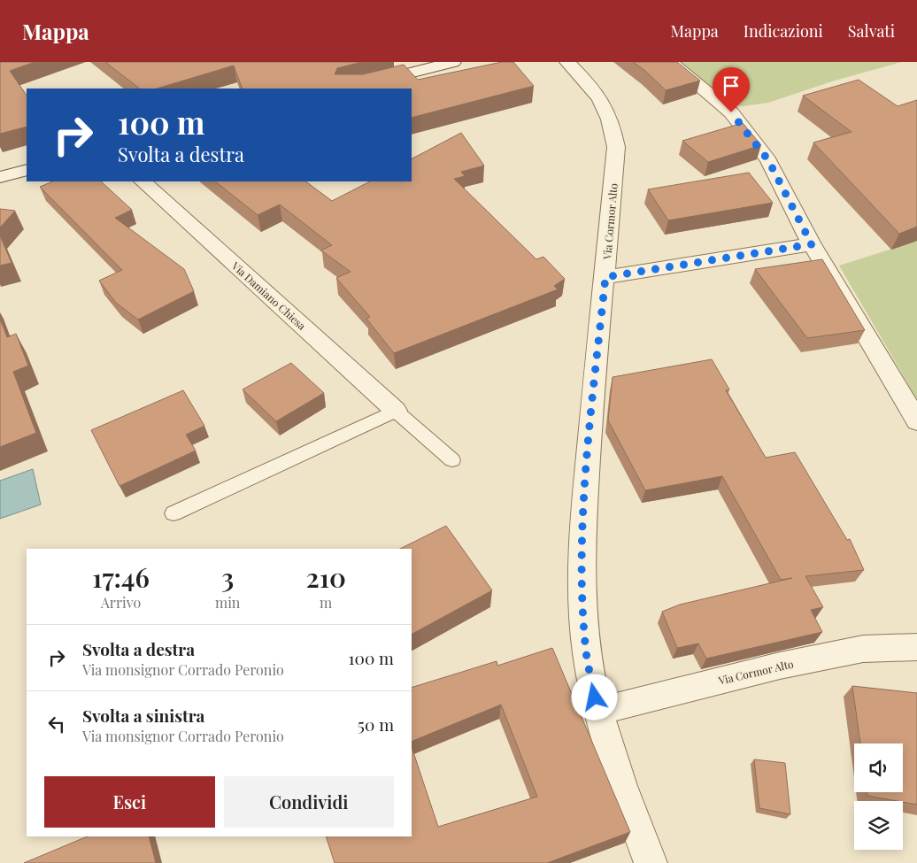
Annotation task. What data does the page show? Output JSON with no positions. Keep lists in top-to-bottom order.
{
  "streets": {
    "street": ["Via Cormor Alto", "Via Damiano Chiesa"]
  },
  "page": {
    "header": "Mappa",
    "nav": ["Mappa", "Indicazioni", "Salvati"],
    "turn": ["100 m", "Svolta a destra"],
    "eta": [
      "17:46",
      "Arrivo",
      "3",
      "min",
      "210",
      "m"
    ],
    "list": [
      {
        "name": "Svolta a destra",
        "note": "Via monsignor Corrado Peronio",
        "value": "100 m"
      },
      {
        "name": "Svolta a sinistra",
        "note": "Via monsignor Corrado Peronio",
        "value": "50 m"
      }
    ],
    "buttons": ["Esci", "Condividi"]
  }
}
